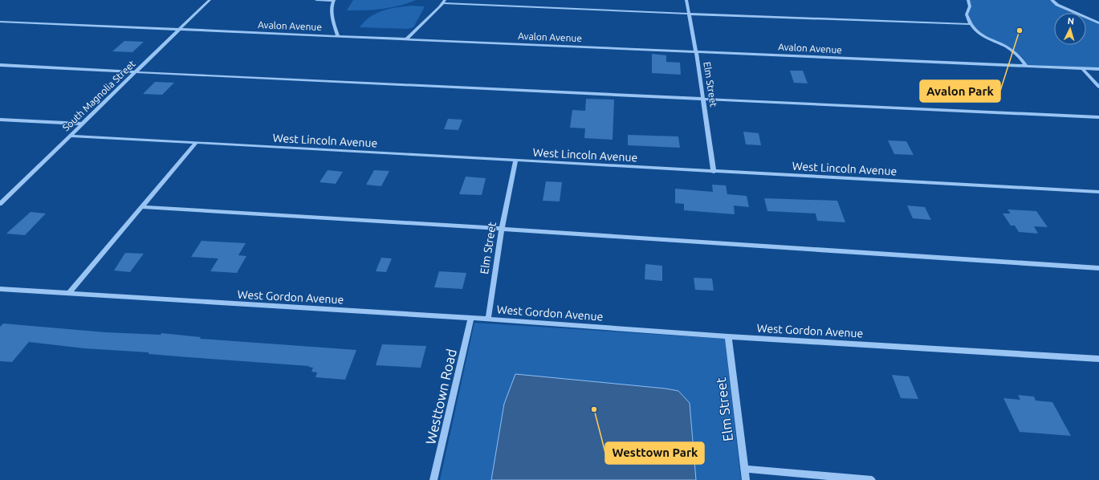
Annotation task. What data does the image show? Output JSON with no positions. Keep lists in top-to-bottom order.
{
  "streets": {
    "street": [
      "Avalon Avenue",
      "Elm Street",
      "South Magnolia Street",
      "West Lincoln Avenue",
      "West Gordon Avenue",
      "Westtown Road"
    ]
  },
  "crossings": [
    ["Avalon Avenue", "Elm Street"],
    ["Avalon Avenue", "South Magnolia Street"],
    ["Elm Street", "West Lincoln Avenue"],
    ["Elm Street", "West Gordon Avenue"],
    ["South Magnolia Street", "West Lincoln Avenue"],
    ["West Gordon Avenue", "Westtown Road"]
  ],
  "places": ["Avalon Park", "Westtown Park"],
  "north": "top"
}
